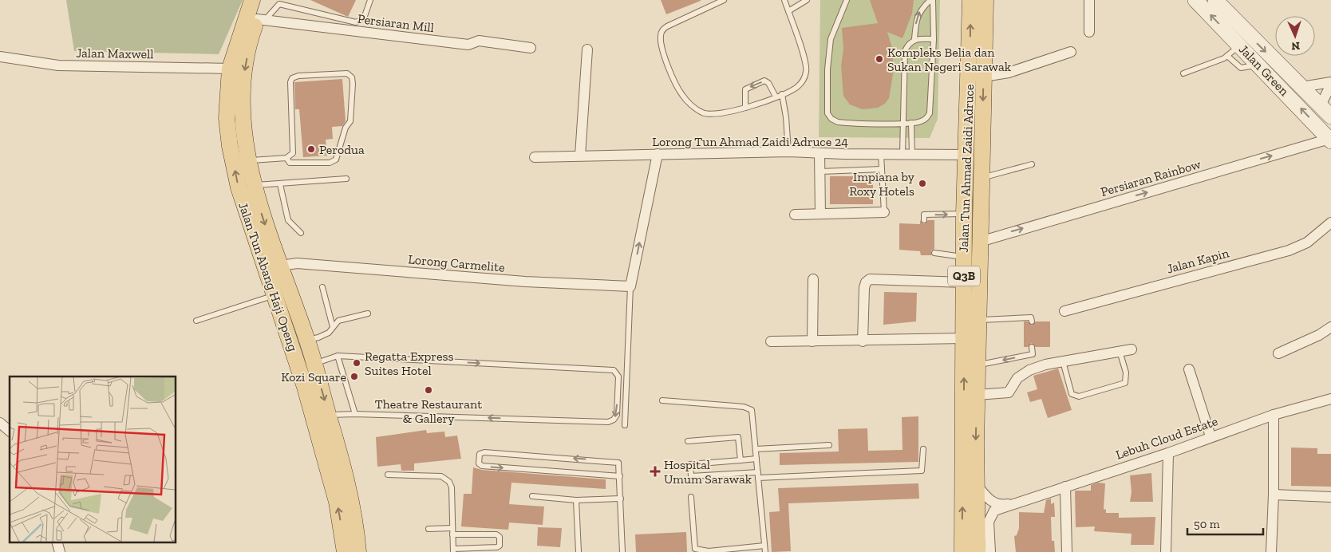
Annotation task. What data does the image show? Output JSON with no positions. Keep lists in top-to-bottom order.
{
  "streets": {
    "main road": [
      "Jalan Green",
      "Jalan Tun Ahmad Zaidi Adruce",
      "Q3B",
      "Jalan Tun Abang Haji Openg"
    ],
    "street": [
      "Persiaran Mill",
      "Jalan Maxwell",
      "Lorong Tun Ahmad Zaidi Adruce 24",
      "Persiaran Rainbow",
      "Jalan Kapin",
      "Lorong Carmelite",
      "Lebuh Cloud Estate"
    ]
  },
  "crossings": [
    ["Persiaran Mill", "Jalan Tun Abang Haji Openg"],
    ["Jalan Maxwell", "Jalan Tun Abang Haji Openg"],
    ["Jalan Green", "Persiaran Rainbow"],
    ["Lorong Tun Ahmad Zaidi Adruce 24", "Jalan Tun Ahmad Zaidi Adruce"],
    ["Jalan Tun Ahmad Zaidi Adruce", "Persiaran Rainbow"],
    ["Lorong Carmelite", "Jalan Tun Abang Haji Openg"]
  ],
  "one_way": ["Persiaran Rainbow"],
  "places": {
    "other": [
      "Kompleks Belia dan Sukan Negeri Sarawak",
      "Perodua",
      "Impiana by Roxy Hotels",
      "Regatta Express Suites Hotel",
      "Kozi Square",
      "Theatre Restaurant & Gallery"
    ],
    "health": ["Hospital Umum Sarawak"]
  },
  "scale_bar": "50 m",
  "north": "bottom"
}
